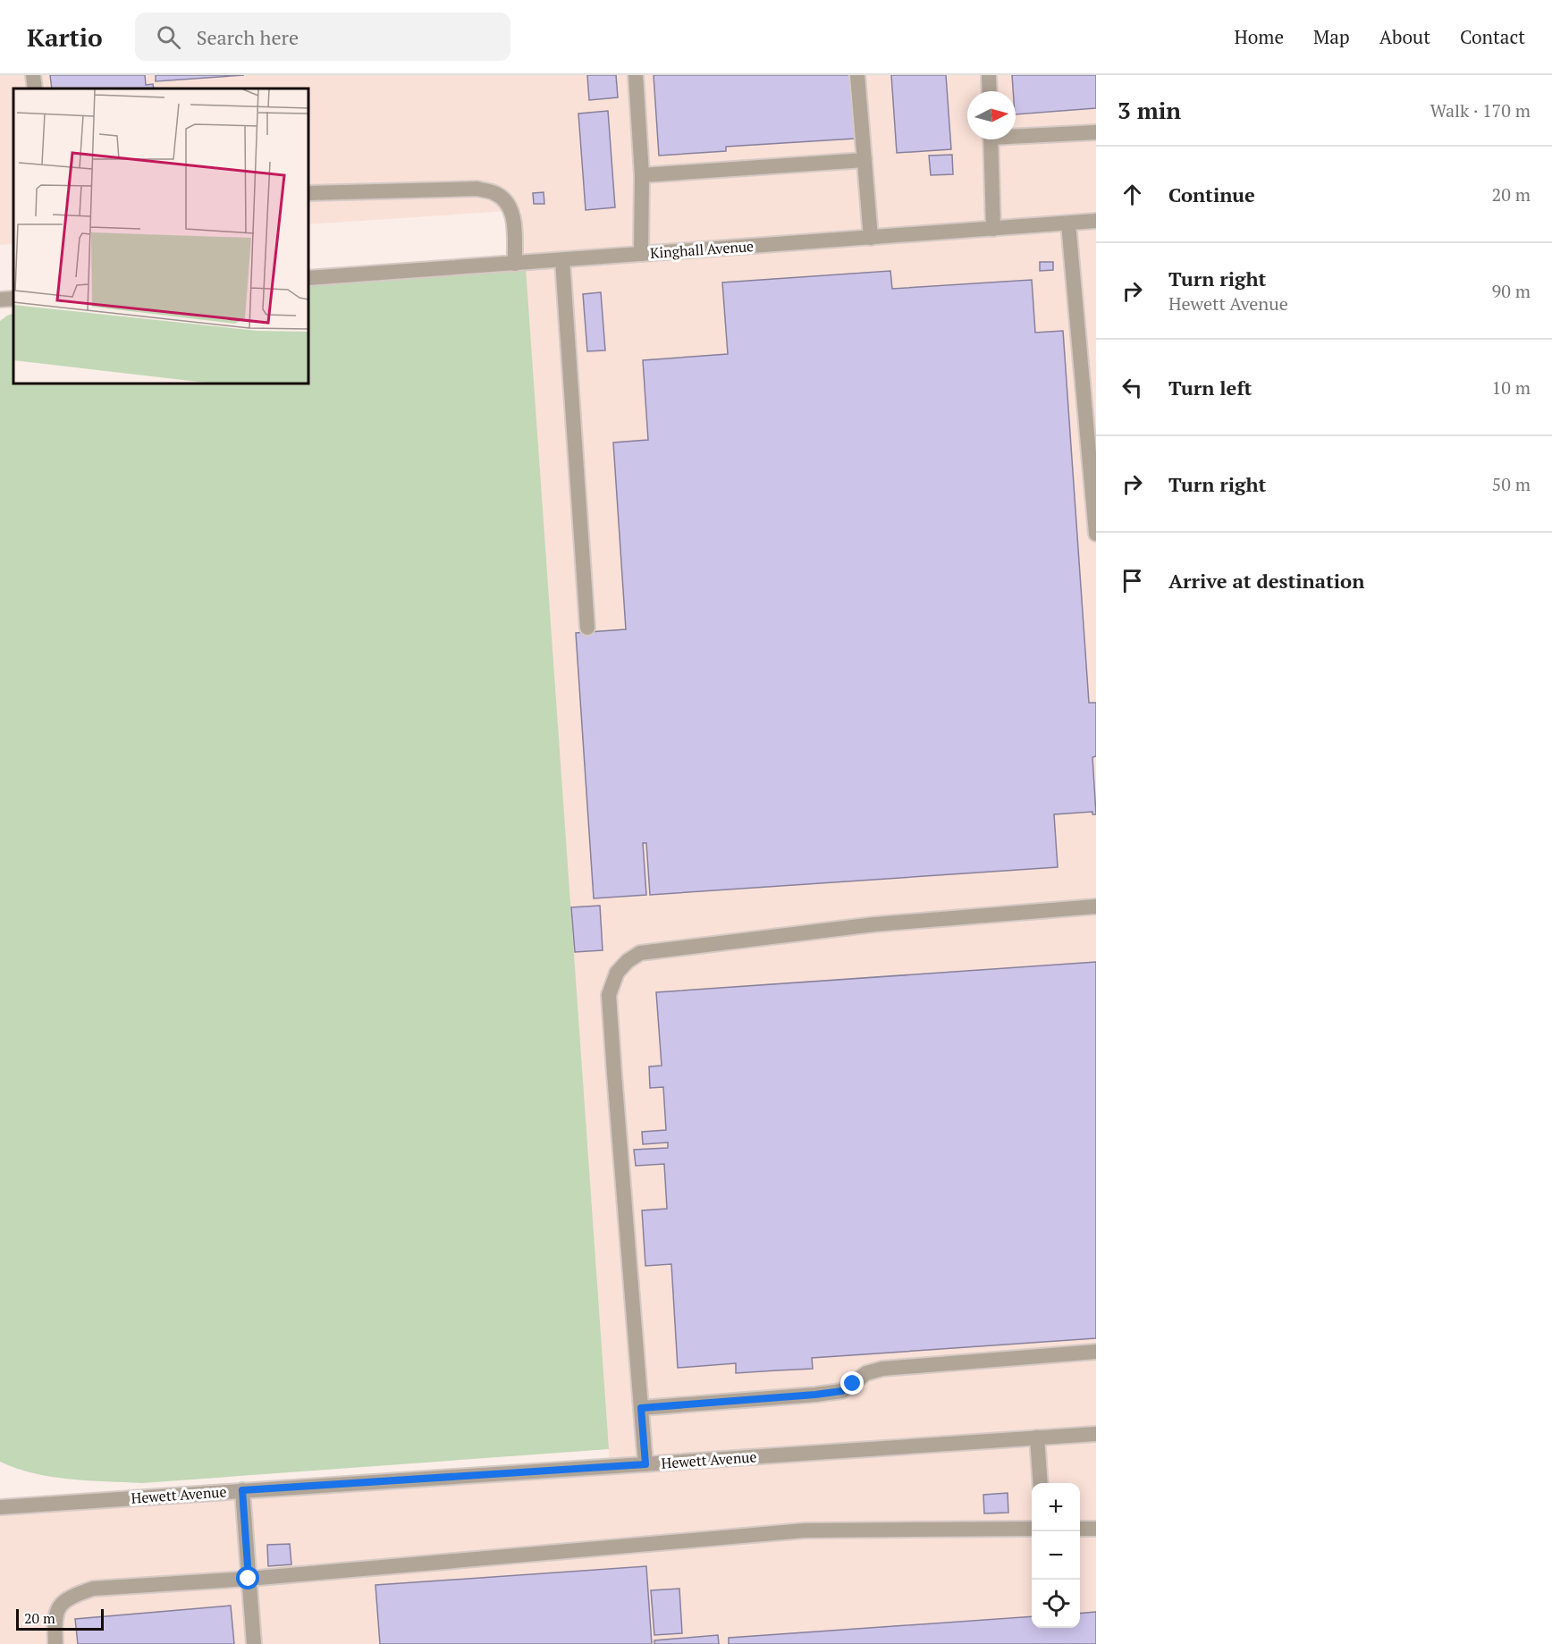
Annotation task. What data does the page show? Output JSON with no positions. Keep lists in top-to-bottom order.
{
  "streets": {
    "lane": ["Kinghall Avenue", "Hewett Avenue"]
  },
  "scale_bar": "20 m",
  "north": "right",
  "page": {
    "header": "Kartio",
    "search": "Search here",
    "nav": [
      "Home",
      "Map",
      "About",
      "Contact"
    ],
    "heading": ["3 min", "Walk · 170 m"],
    "list": [
      ["Continue", "20 m"],
      ["Turn right", "Hewett Avenue", "90 m"],
      ["Turn left", "10 m"],
      ["Turn right", "50 m"],
      "Arrive at destination"
    ],
    "map_buttons": ["+", "−"],
    "scale": "20 m"
  }
}
